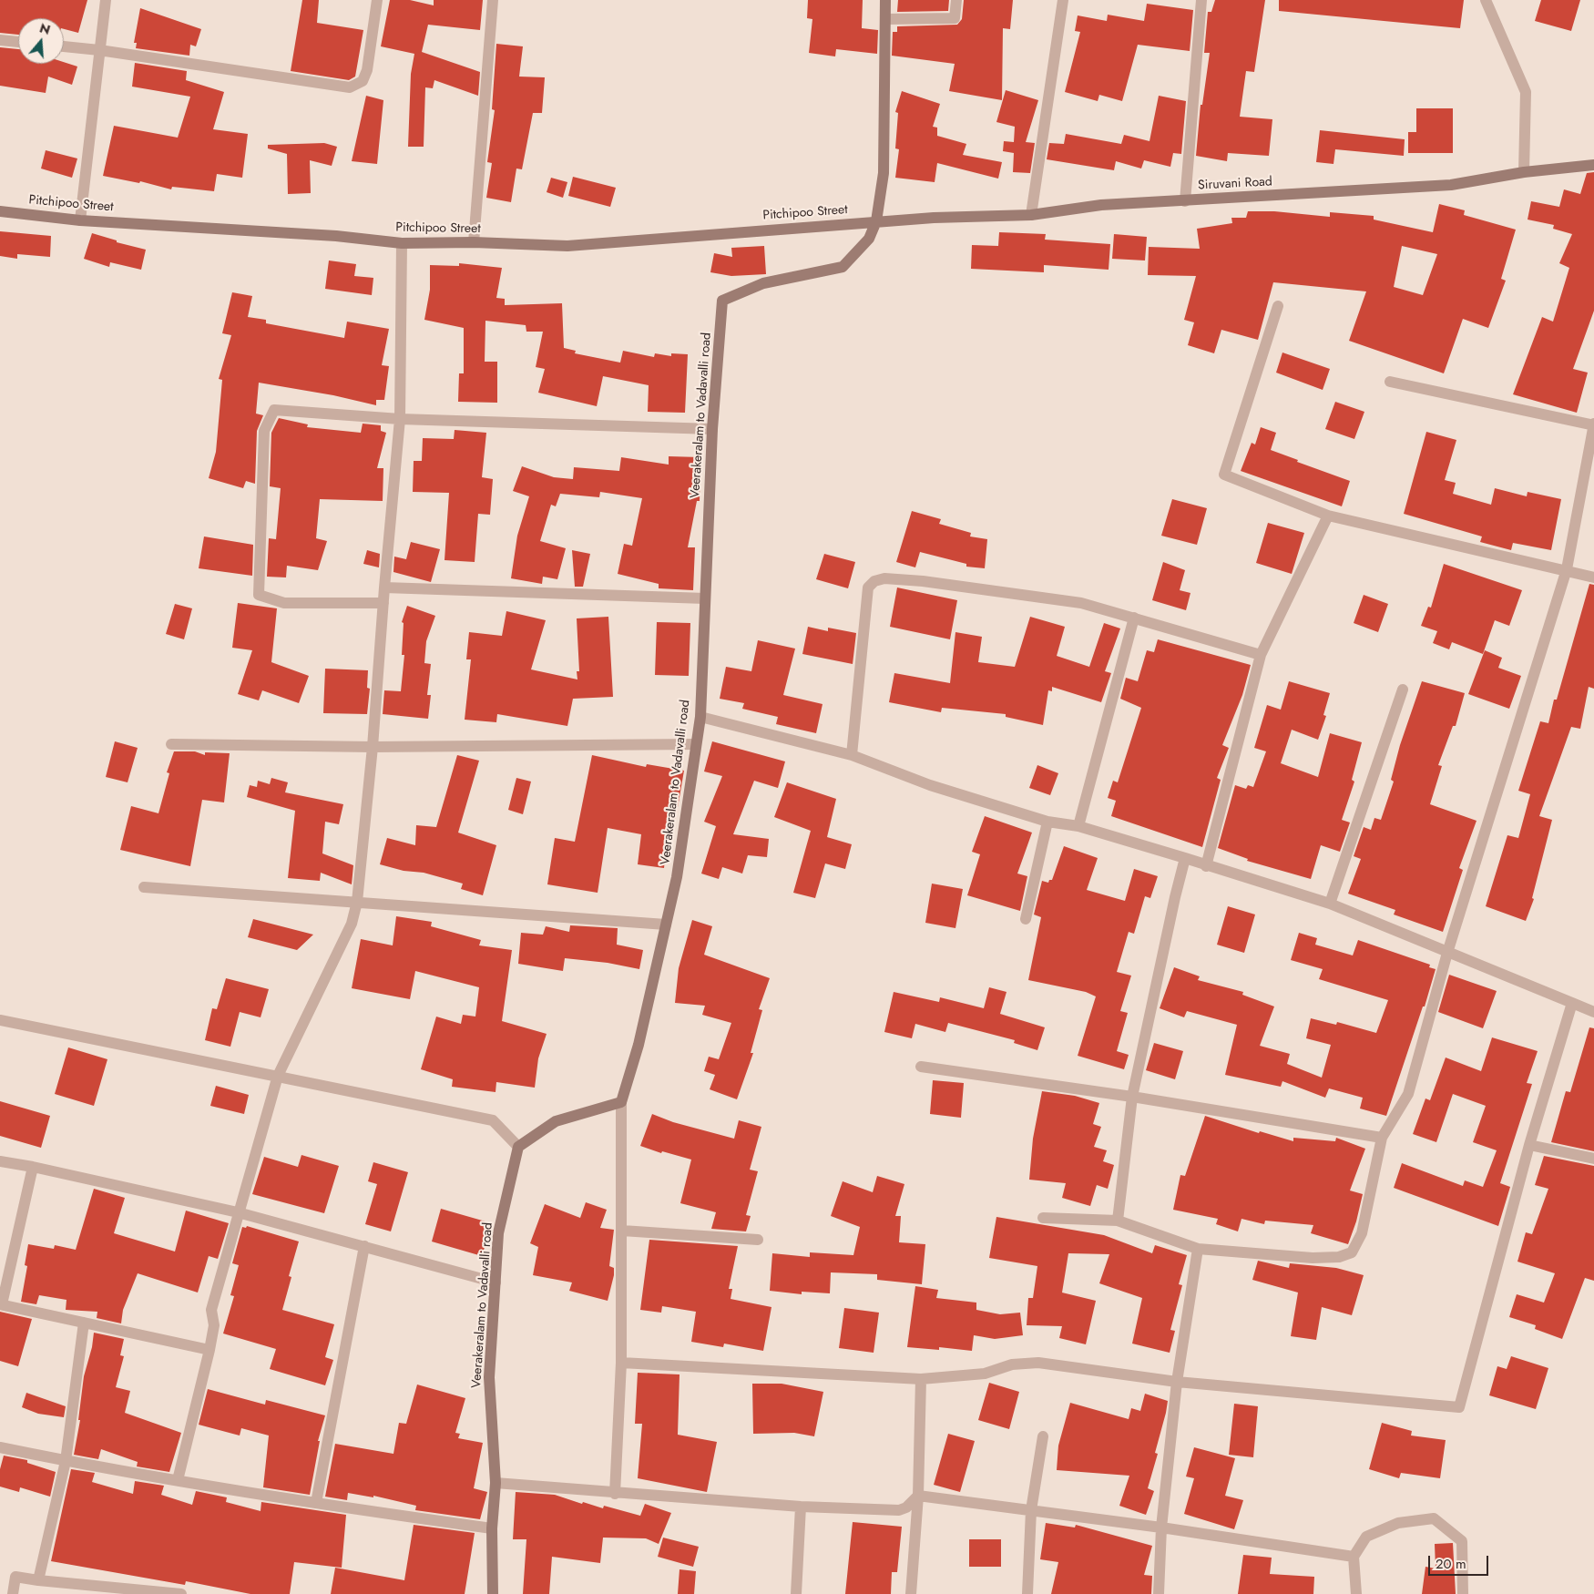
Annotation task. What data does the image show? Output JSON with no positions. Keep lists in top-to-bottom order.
{
  "streets": {
    "street": ["Siruvani Road", "Pitchipoo Street", "Veerakeralam to Vadavalli road"]
  },
  "crossings": [
    ["Siruvani Road", "Pitchipoo Street"],
    ["Siruvani Road", "Veerakeralam to Vadavalli road"],
    ["Pitchipoo Street", "Veerakeralam to Vadavalli road"]
  ],
  "scale_bar": "20 m",
  "north": "top"
}
